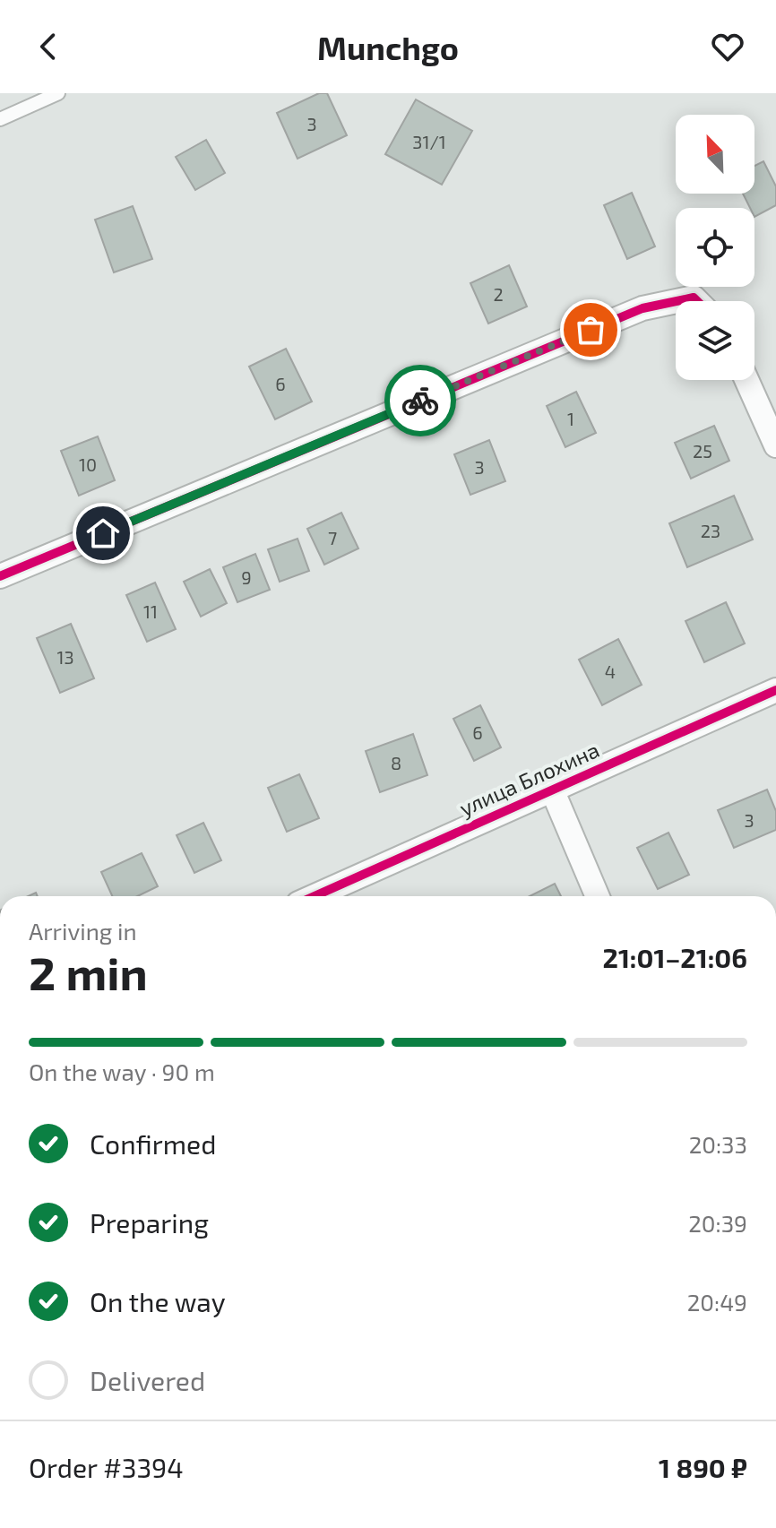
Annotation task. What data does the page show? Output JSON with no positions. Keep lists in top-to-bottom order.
{
  "streets": {
    "street": ["улица Блохина"]
  },
  "house_numbers": [
    "3",
    "31/1",
    "2",
    "6",
    "1",
    "25",
    "10",
    "3",
    "23",
    "7",
    "9",
    "11",
    "13",
    "4",
    "6",
    "8",
    "3"
  ],
  "north": "top left",
  "page": {
    "header": "Munchgo",
    "heading": ["2 min", "Arriving in", "21:01–21:06"],
    "panel": ["Order #3394", "1 890 ₽"],
    "bar": "On the way · 90 m",
    "list": [
      ["Confirmed", "20:33"],
      ["Preparing", "20:39"],
      ["On the way", "20:49"],
      "Delivered"
    ]
  }
}
